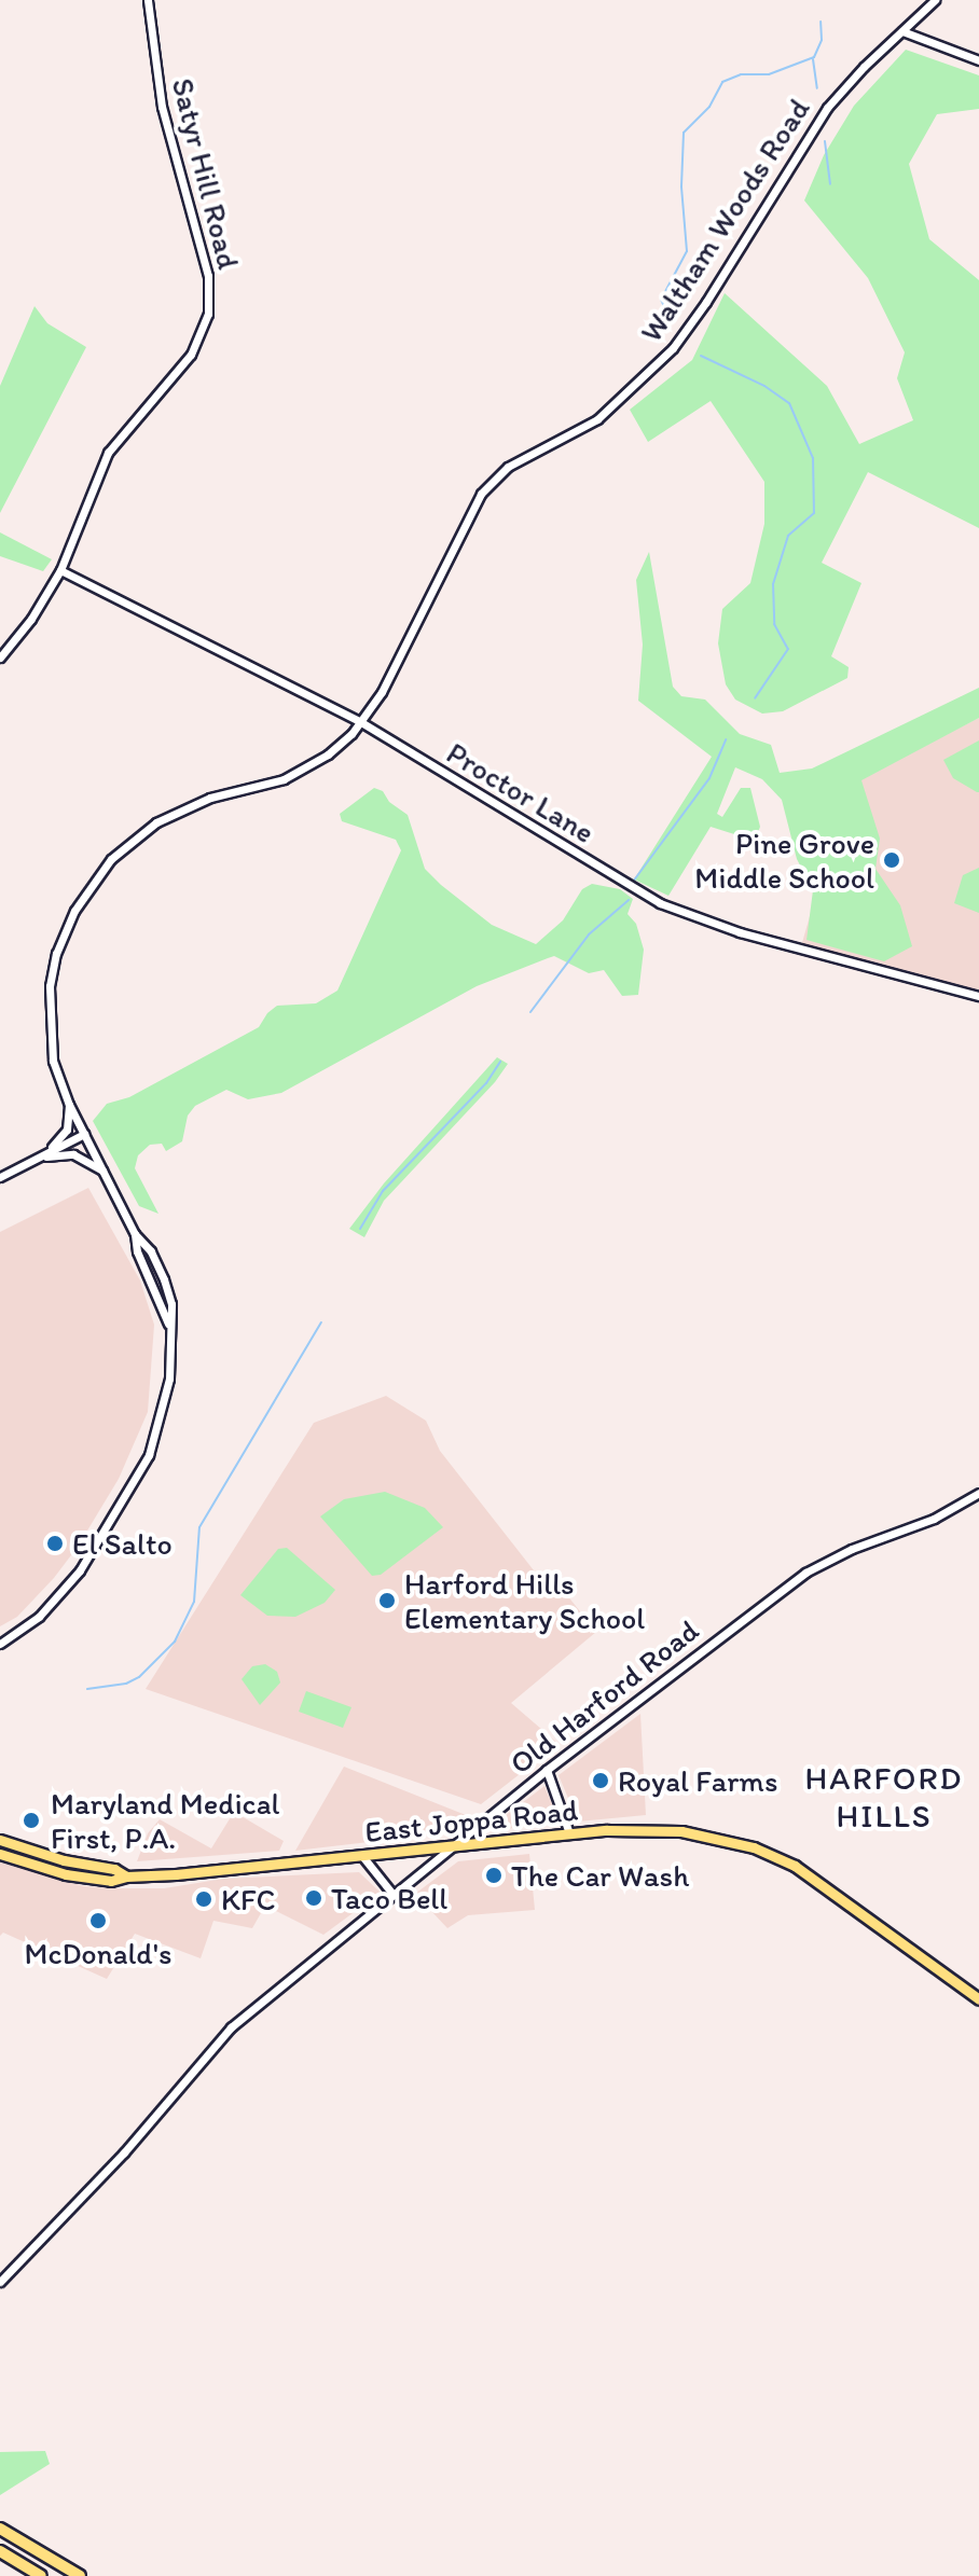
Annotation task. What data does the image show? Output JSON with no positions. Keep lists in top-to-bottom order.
{
  "streets": {
    "main road": ["East Joppa Road"],
    "street": [
      "Satyr Hill Road",
      "Waltham Woods Road",
      "Proctor Lane",
      "Old Harford Road"
    ]
  },
  "crossings": [
    ["Satyr Hill Road", "Proctor Lane"],
    ["Waltham Woods Road", "Proctor Lane"],
    ["Old Harford Road", "East Joppa Road"]
  ],
  "districts": ["HARFORD HILLS"],
  "places": [
    "Pine Grove Middle School",
    "El Salto",
    "Harford Hills Elementary School",
    "Royal Farms",
    "Maryland Medical First, P.A.",
    "The Car Wash",
    "Taco Bell",
    "KFC",
    "McDonald's"
  ]
}
